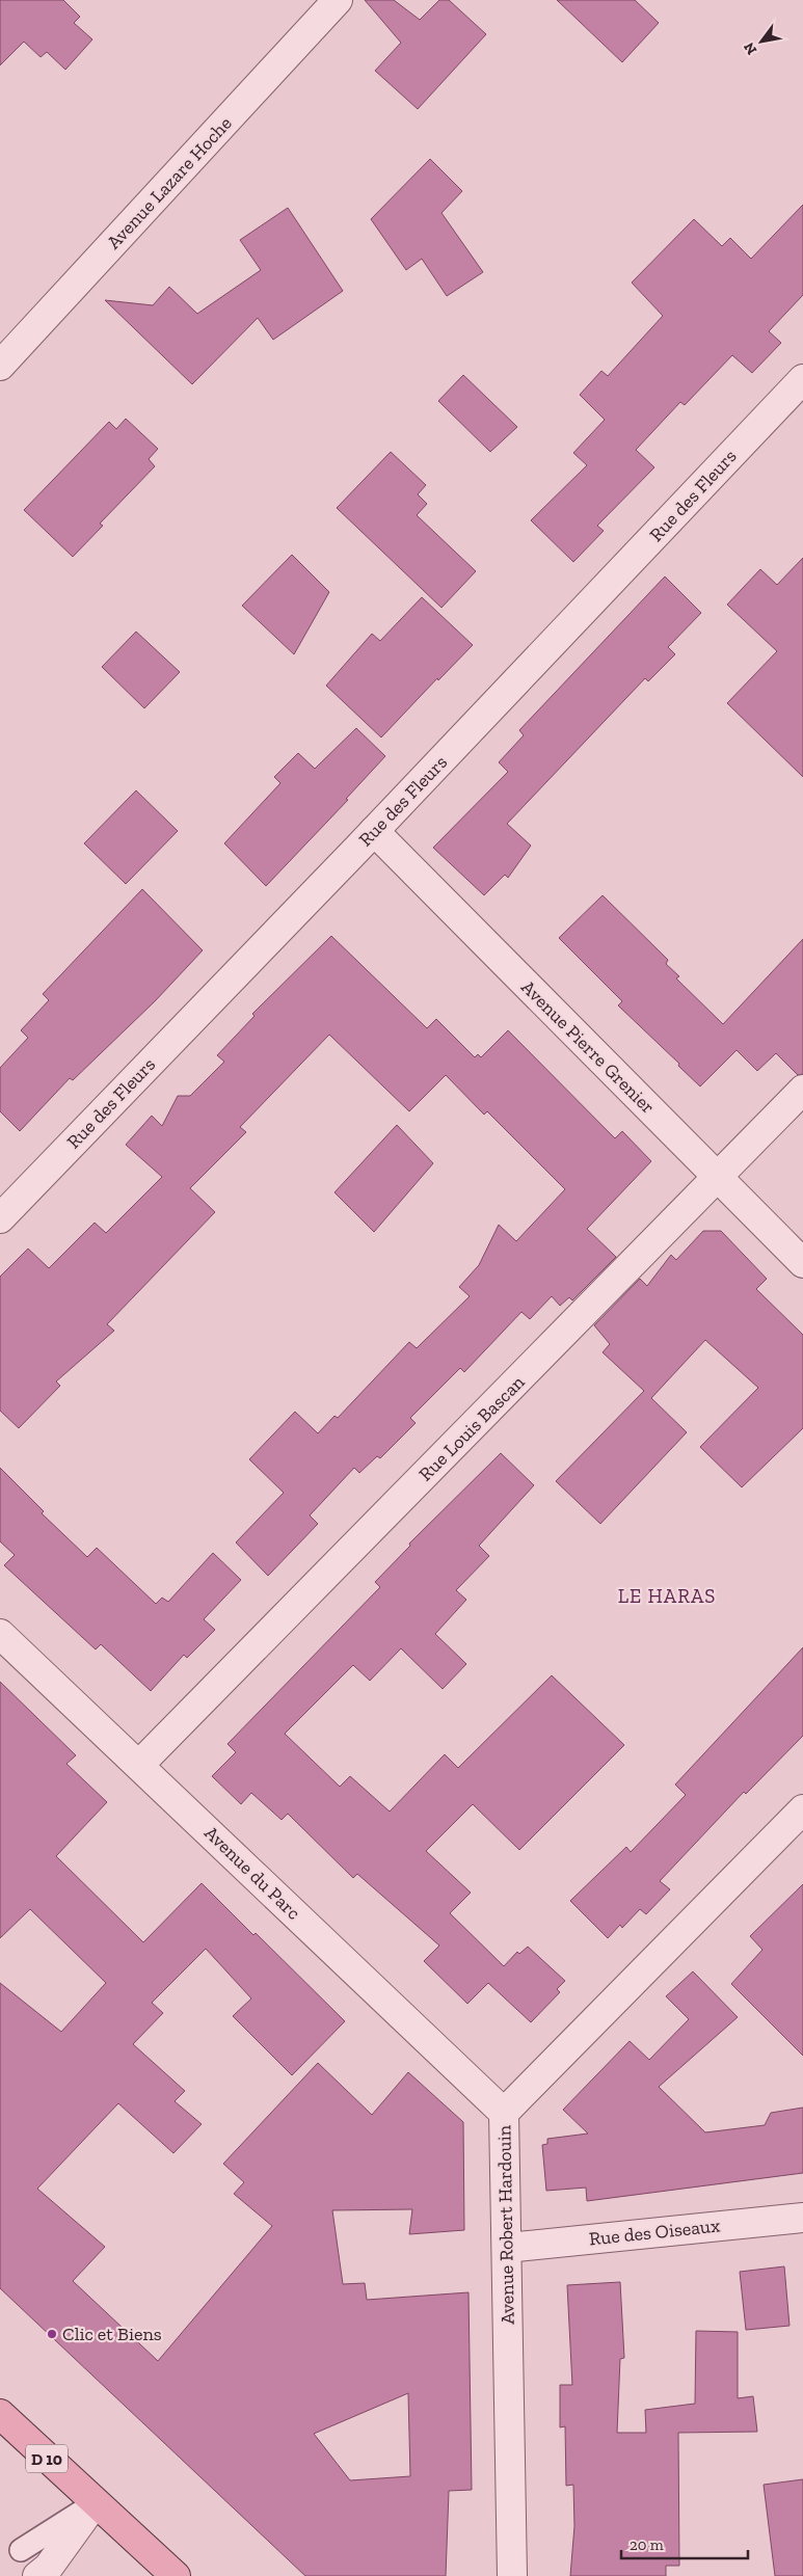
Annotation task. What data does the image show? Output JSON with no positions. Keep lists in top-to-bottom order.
{
  "streets": {
    "main road": ["D 10"],
    "street": [
      "Avenue Lazare Hoche",
      "Rue des Fleurs",
      "Avenue Pierre Grenier",
      "Rue Louis Bascan",
      "Avenue du Parc",
      "Avenue Robert Hardouin",
      "Rue des Oiseaux"
    ]
  },
  "crossings": [
    ["Rue des Fleurs", "Avenue Pierre Grenier"],
    ["Avenue Pierre Grenier", "Rue Louis Bascan"],
    ["Rue Louis Bascan", "Avenue du Parc"],
    ["Avenue du Parc", "Avenue Robert Hardouin"],
    ["Avenue Robert Hardouin", "Rue des Oiseaux"]
  ],
  "districts": ["LE HARAS"],
  "places": ["Clic et Biens"],
  "scale_bar": "20 m",
  "north": "bottom left"
}
